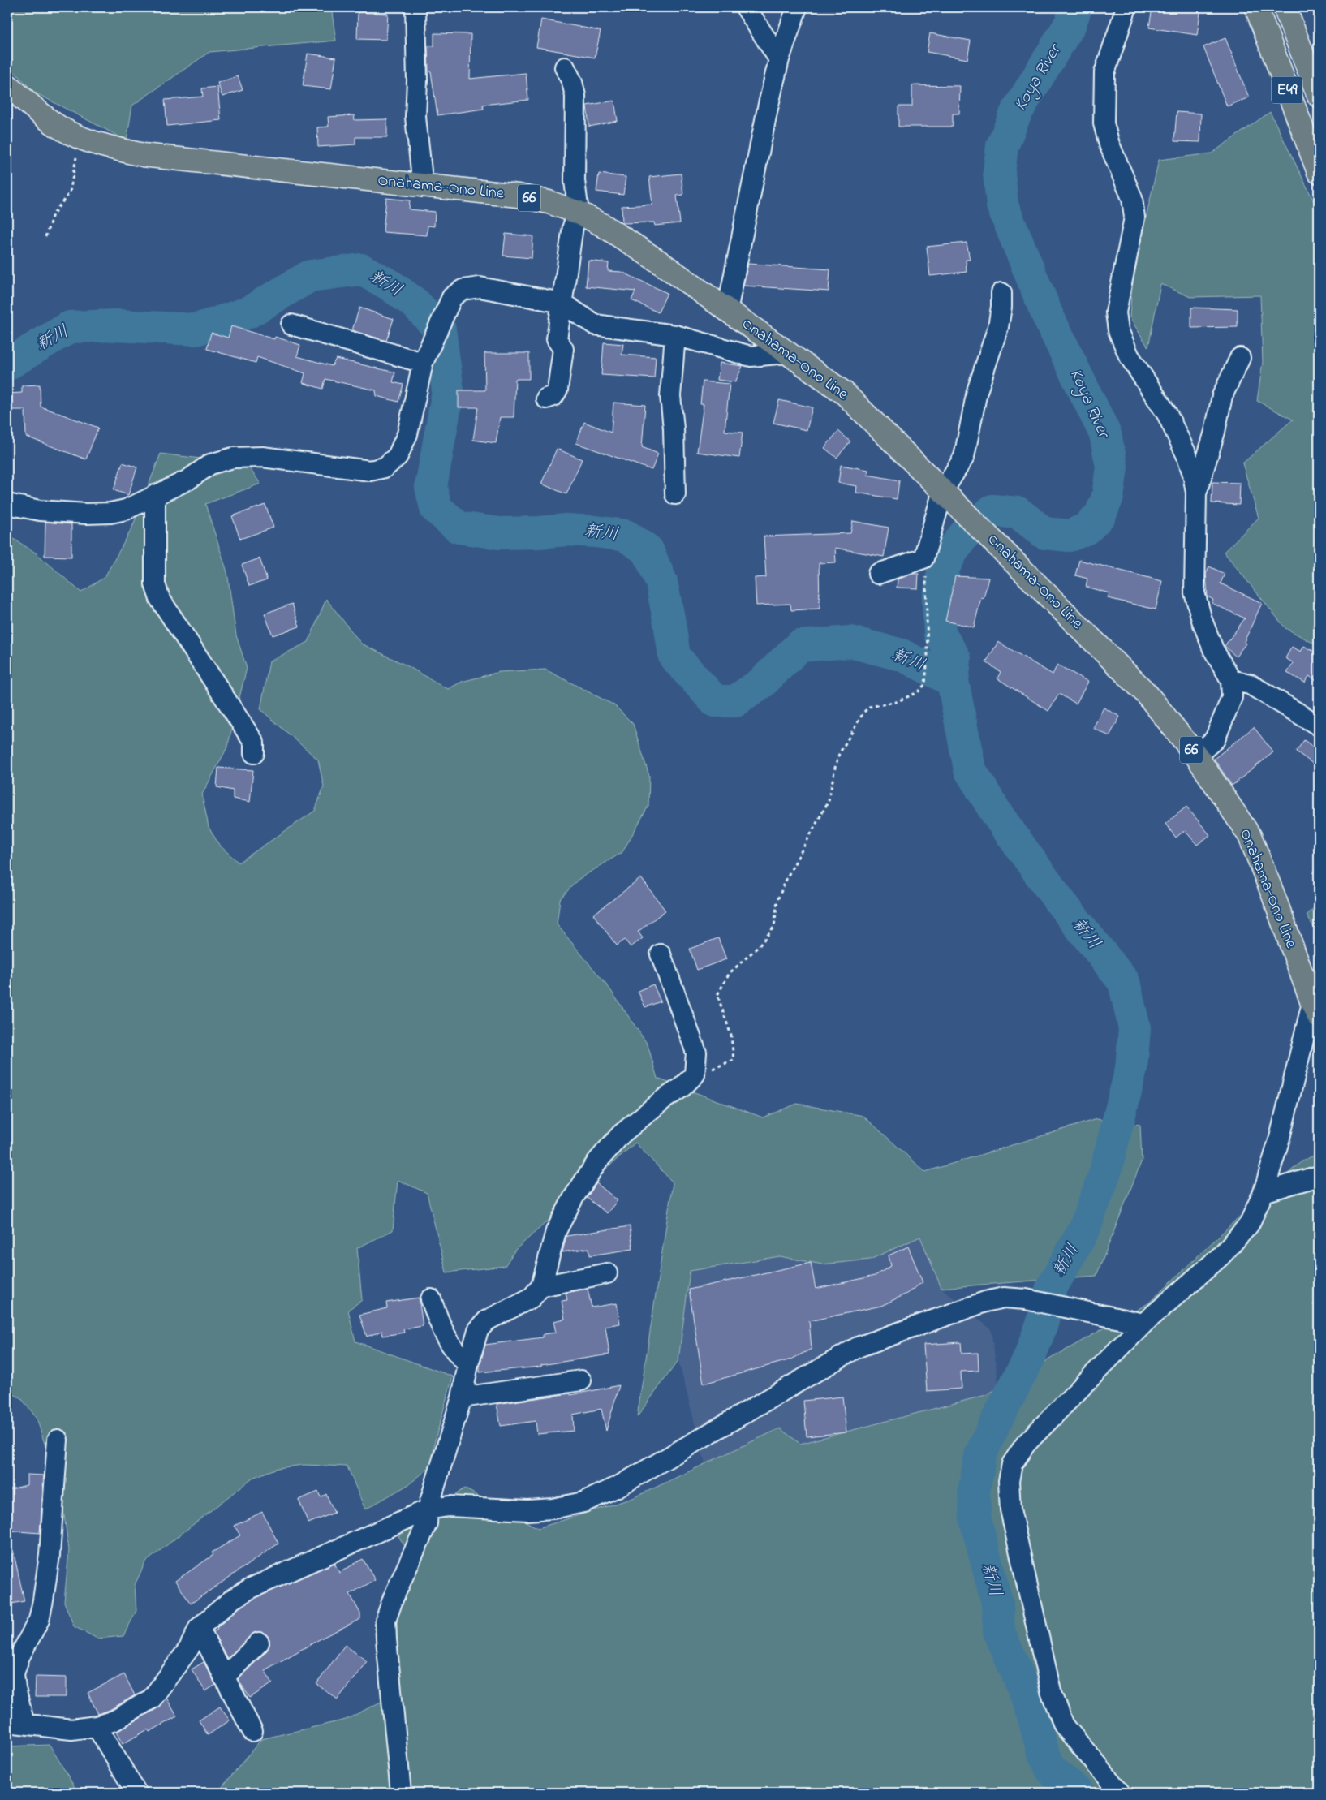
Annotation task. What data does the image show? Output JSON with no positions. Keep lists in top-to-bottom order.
{
  "streets": {
    "main road": ["E49", "Onahama-Ono Line", "66"]
  },
  "water": ["Koya River", "新川"]
}
